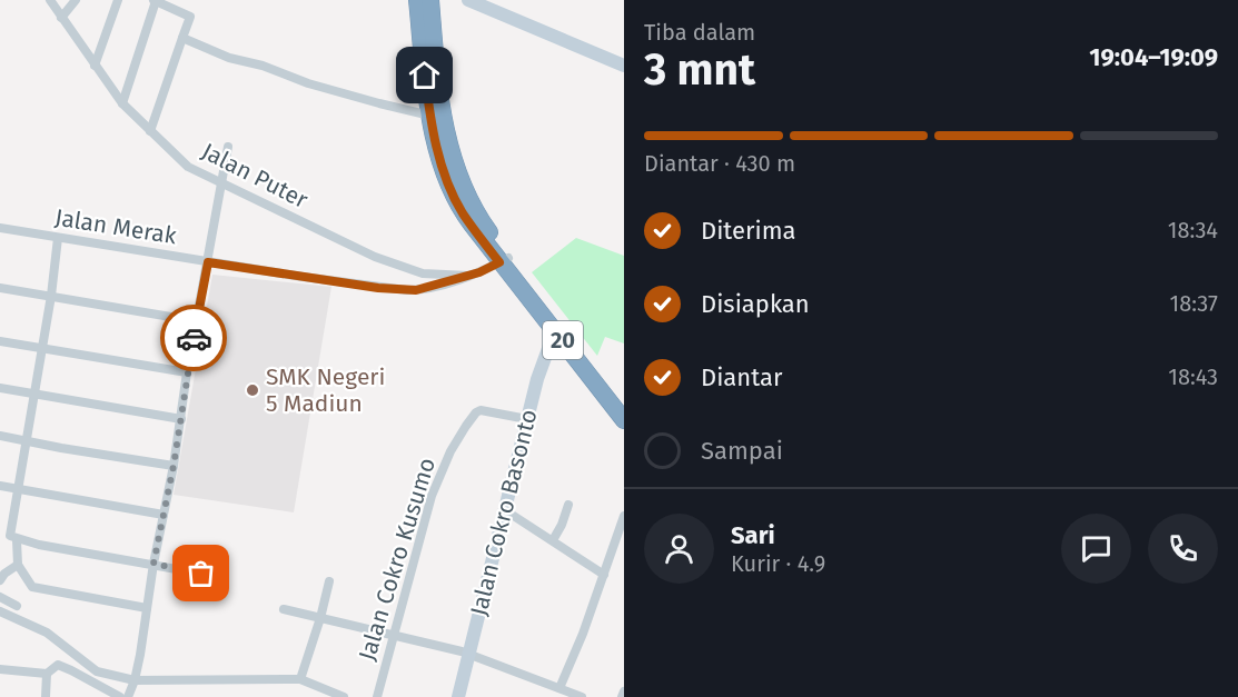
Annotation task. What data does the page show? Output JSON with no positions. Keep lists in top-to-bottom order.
{
  "streets": {
    "highway": ["20"],
    "street": [
      "Jalan Puter",
      "Jalan Merak",
      "Jalan Cokro Basonto",
      "Jalan Cokro Kusumo"
    ]
  },
  "crossings": [
    ["Jalan Puter", "Jalan Merak"],
    ["Jalan Merak", "20"],
    ["20", "Jalan Cokro Basonto"],
    ["Jalan Cokro Basonto", "Jalan Cokro Kusumo"]
  ],
  "places": ["SMK Negeri 5 Madiun"],
  "page": {
    "heading": ["3 mnt", "Tiba dalam", "19:04–19:09"],
    "panel": ["Sari", "Kurir · 4.9"],
    "bar": "Diantar · 430 m",
    "list": [
      ["Diterima", "18:34"],
      ["Disiapkan", "18:37"],
      ["Diantar", "18:43"],
      "Sampai"
    ]
  }
}
